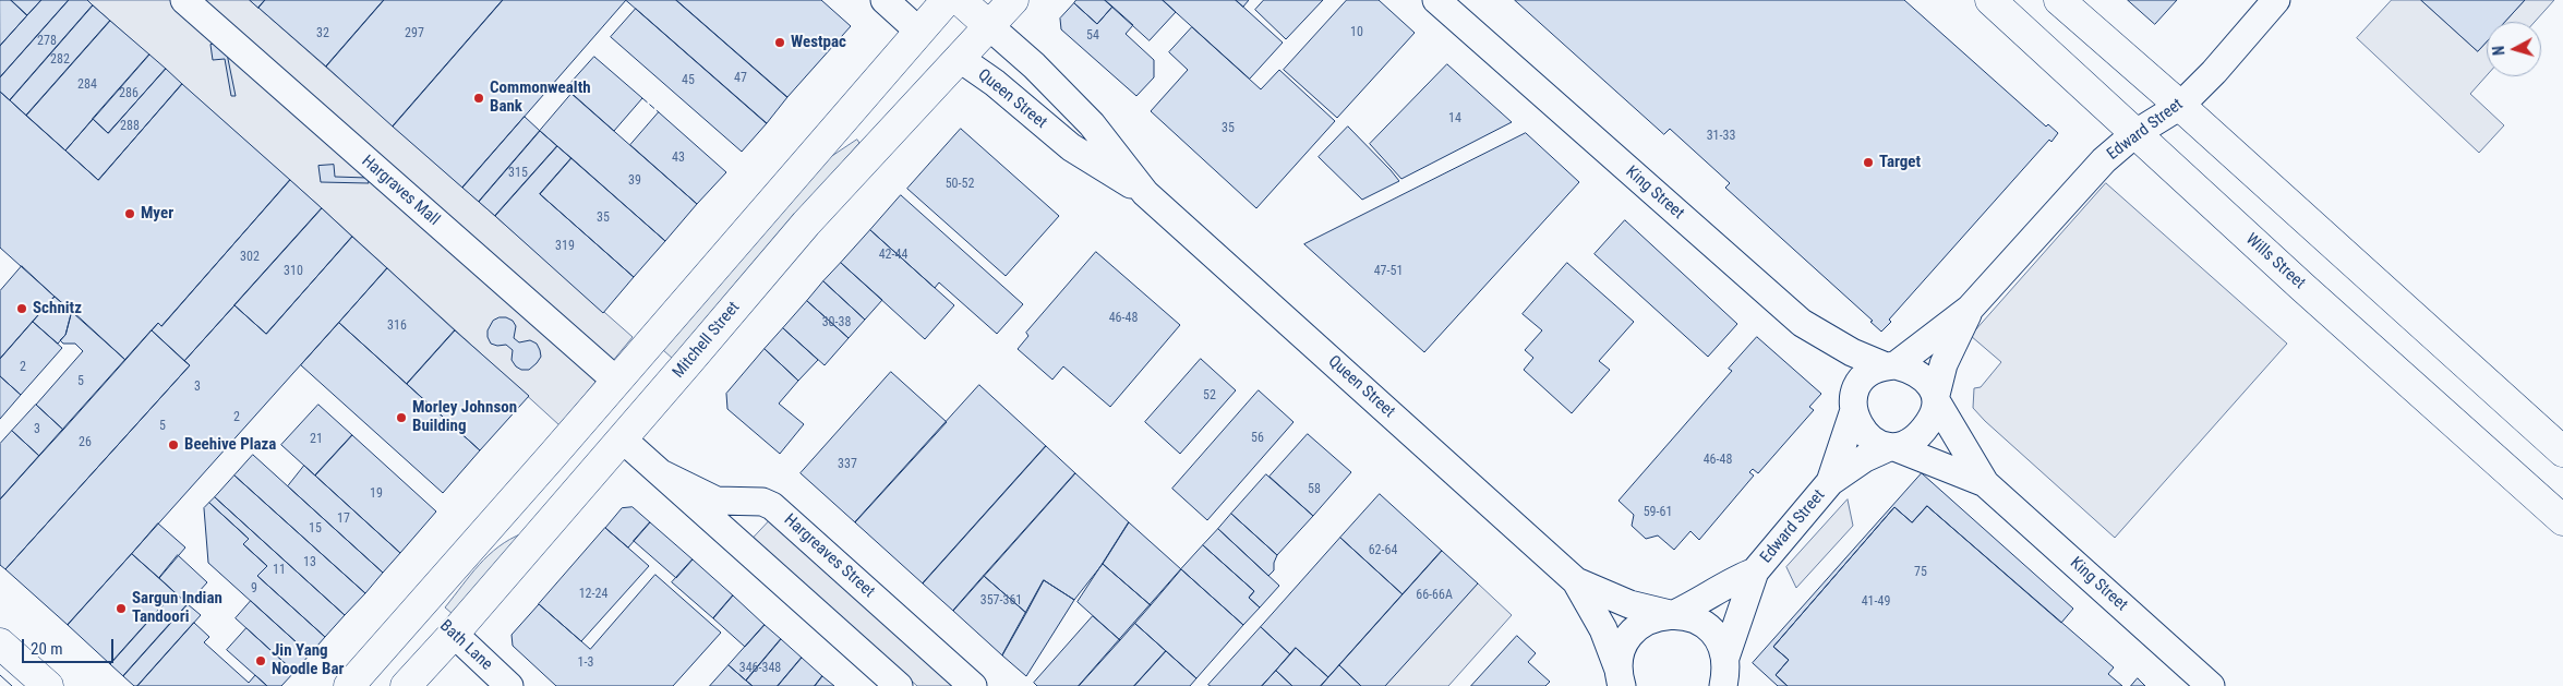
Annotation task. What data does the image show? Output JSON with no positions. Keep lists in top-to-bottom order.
{
  "streets": {
    "main road": [
      "Queen Street",
      "Wills Street",
      "Mitchell Street",
      "Hargreaves Street",
      "Bath Lane"
    ],
    "street": ["Edward Street", "Hargraves Mall", "King Street"]
  },
  "crossings": [
    ["Queen Street", "Edward Street"],
    ["Queen Street", "Mitchell Street"],
    ["Edward Street", "King Street"],
    ["Edward Street", "Wills Street"],
    ["Mitchell Street", "Hargreaves Street"],
    ["Mitchell Street", "Bath Lane"]
  ],
  "places": [
    "Westpac",
    "Commonwealth Bank",
    "Target",
    "Myer",
    "Schnitz",
    "Morley Johnson Building",
    "Beehive Plaza",
    "Sargun Indian Tandoori",
    "Jin Yang Noodle Bar"
  ],
  "house_numbers": [
    "10",
    "32",
    "297",
    "54",
    "278",
    "282",
    "47",
    "45",
    "284",
    "286",
    "14",
    "288",
    "35",
    "31-33",
    "43",
    "315",
    "39",
    "50-52",
    "35",
    "319",
    "42-44",
    "302",
    "310",
    "47-51",
    "46-48",
    "30-38",
    "316",
    "2",
    "5",
    "3",
    "52",
    "2",
    "5",
    "3",
    "56",
    "21",
    "26",
    "46-48",
    "337",
    "58",
    "19",
    "59-61",
    "17",
    "15",
    "62-64",
    "13",
    "11",
    "75",
    "9",
    "12-24",
    "66-66A",
    "357-361",
    "41-49",
    "1-3",
    "346-348"
  ],
  "scale_bar": "20 m",
  "north": "left"
}
